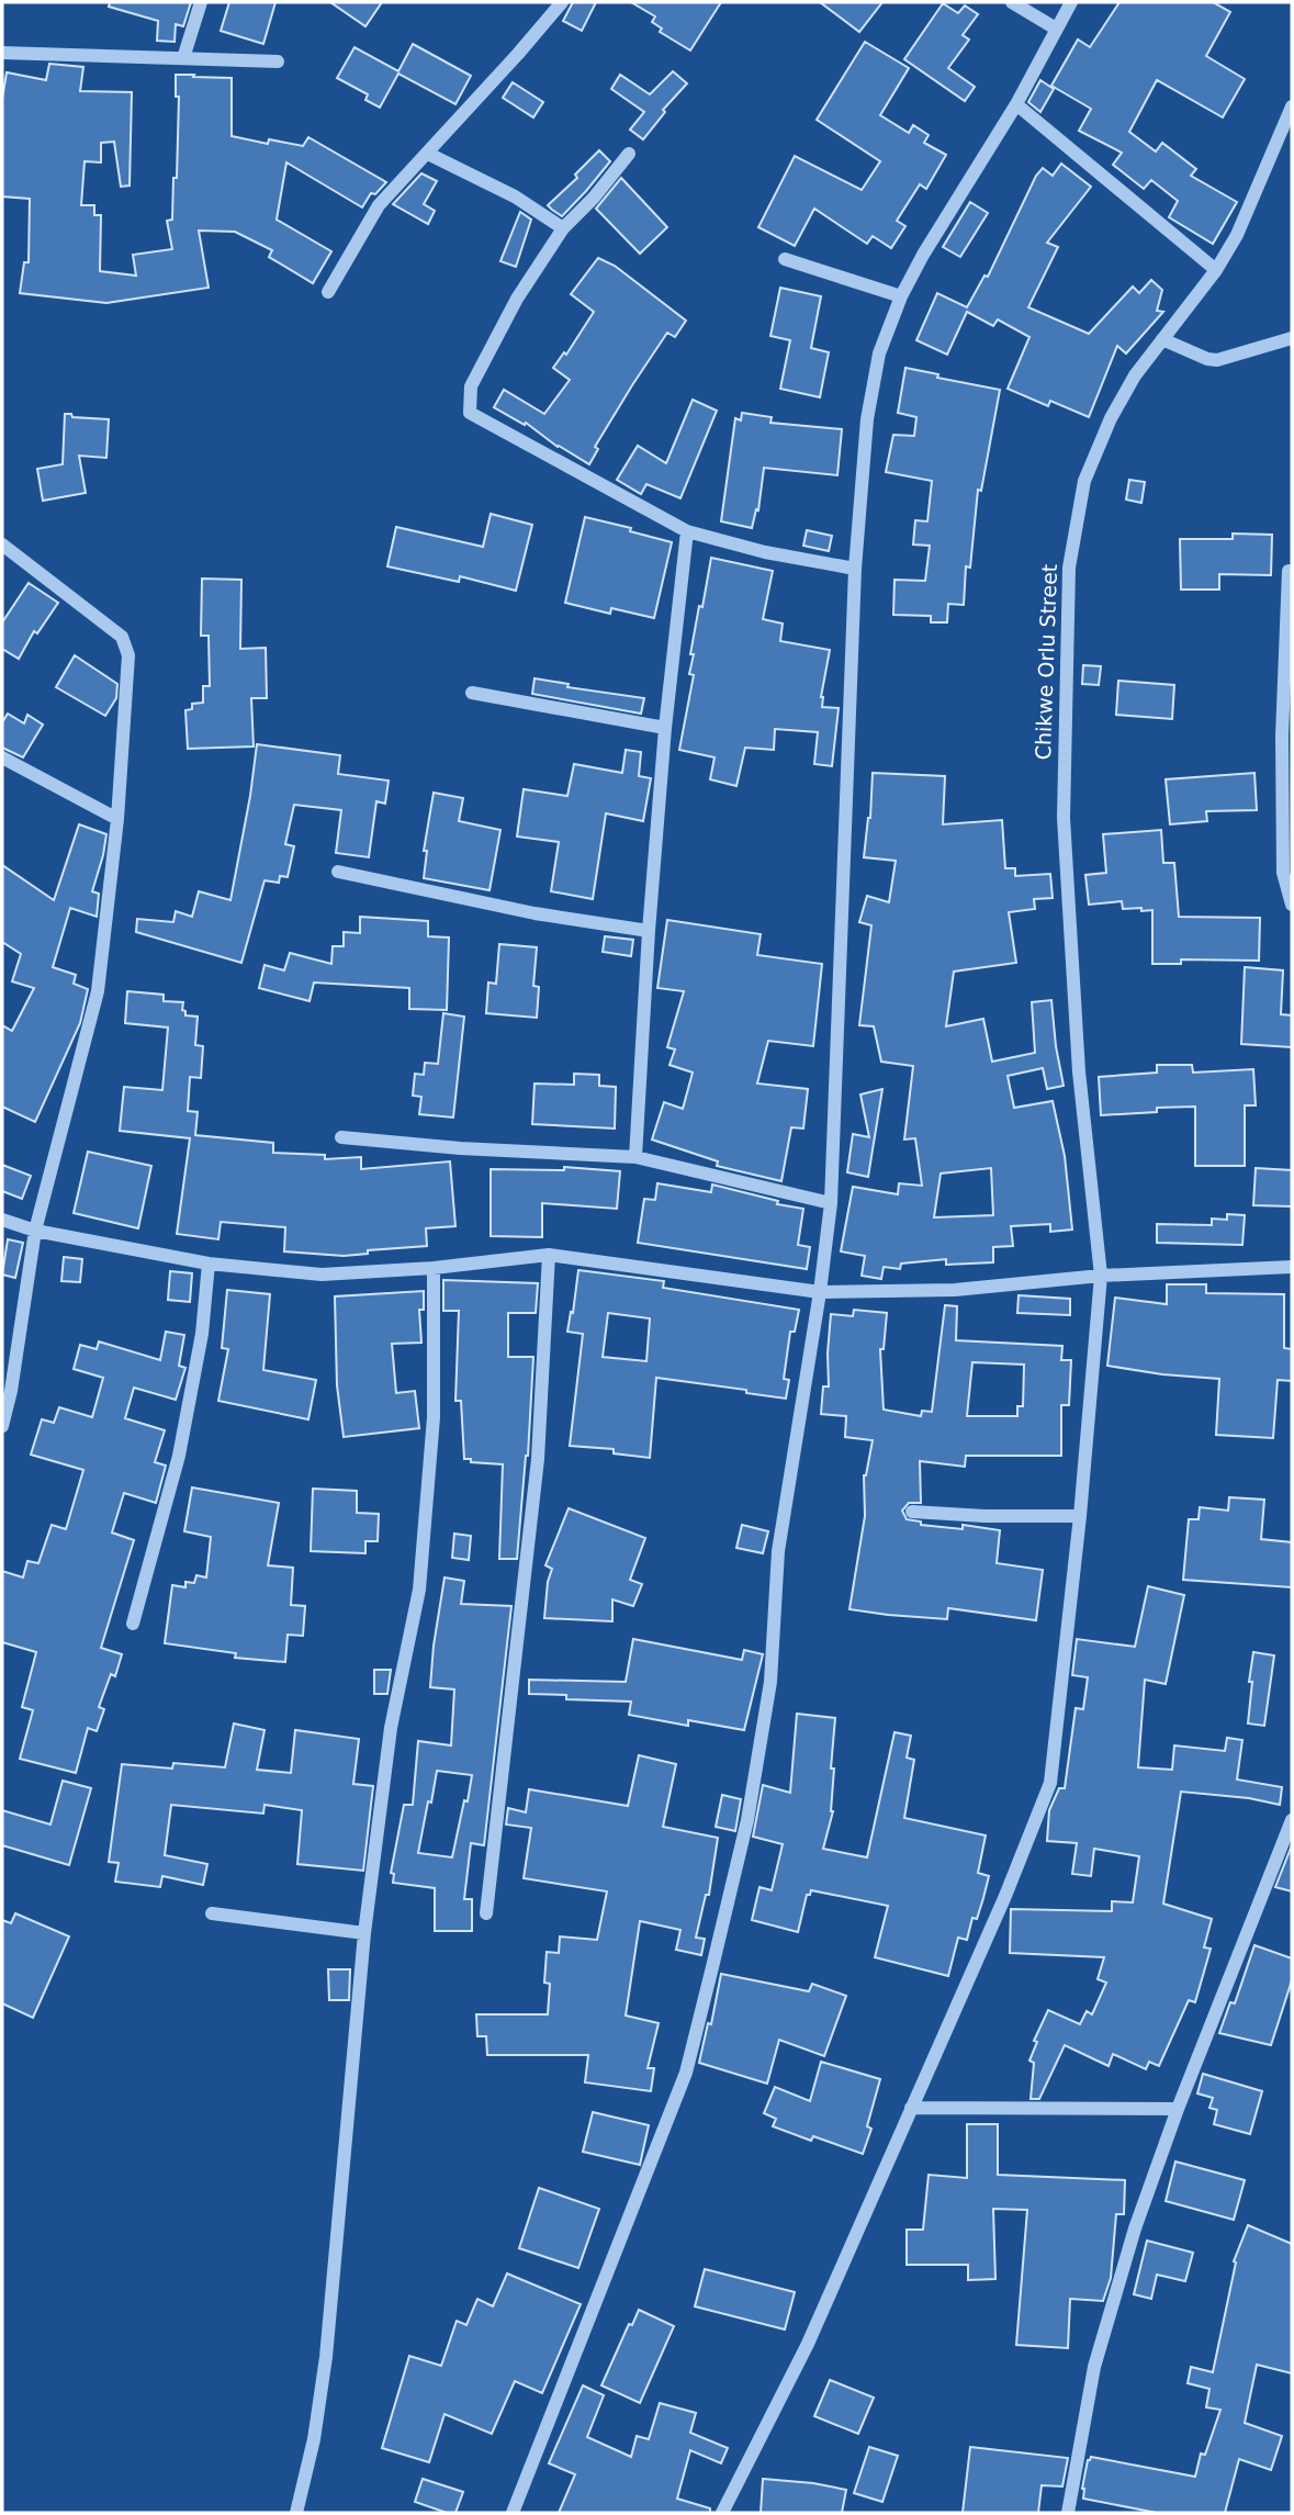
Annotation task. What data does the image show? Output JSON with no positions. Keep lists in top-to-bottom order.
{
  "streets": {
    "street": ["Chikwe Orlu Street"]
  }
}
